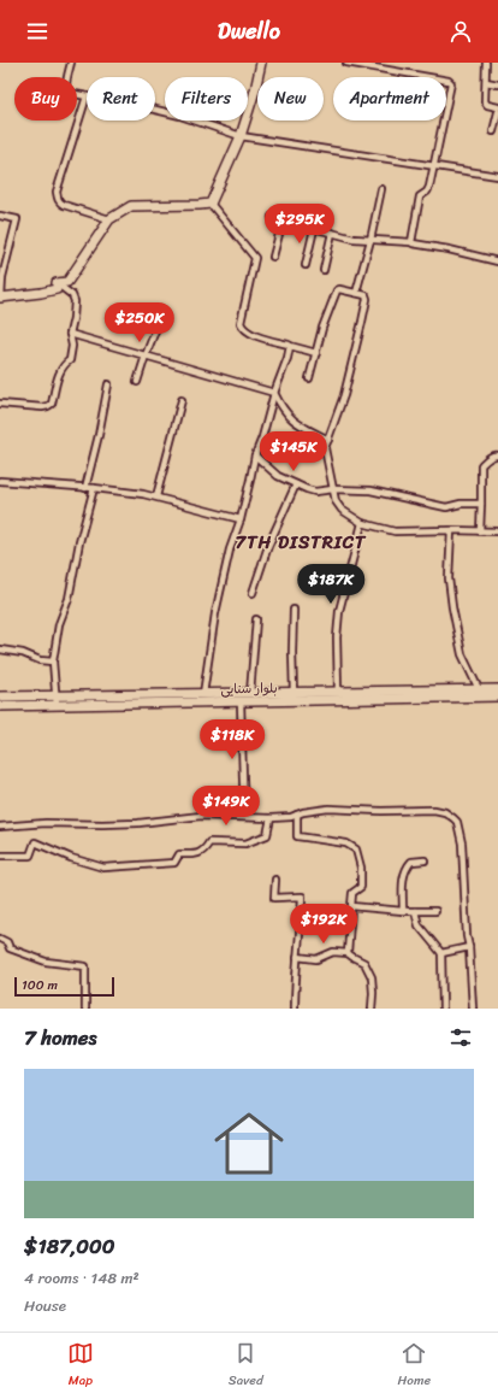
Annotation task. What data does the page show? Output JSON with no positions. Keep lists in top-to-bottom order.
{
  "streets": {
    "main road": ["بلوار سنایی"]
  },
  "districts": ["7TH DISTRICT"],
  "scale_bar": "100 m",
  "page": {
    "header": "Dwello",
    "chip": [
      "Buy",
      "Rent",
      "Filters",
      "New",
      "Apartment"
    ],
    "price": [
      "$295K",
      "$250K",
      "$145K",
      "$187K",
      "$118K",
      "$149K",
      "$192K"
    ],
    "scale": "100 m",
    "heading": "7 homes",
    "list": [
      {
        "name": "$187,000",
        "note": "4 rooms · 148 m² · House"
      }
    ],
    "tabs": ["Map", "Saved", "Home"]
  }
}
